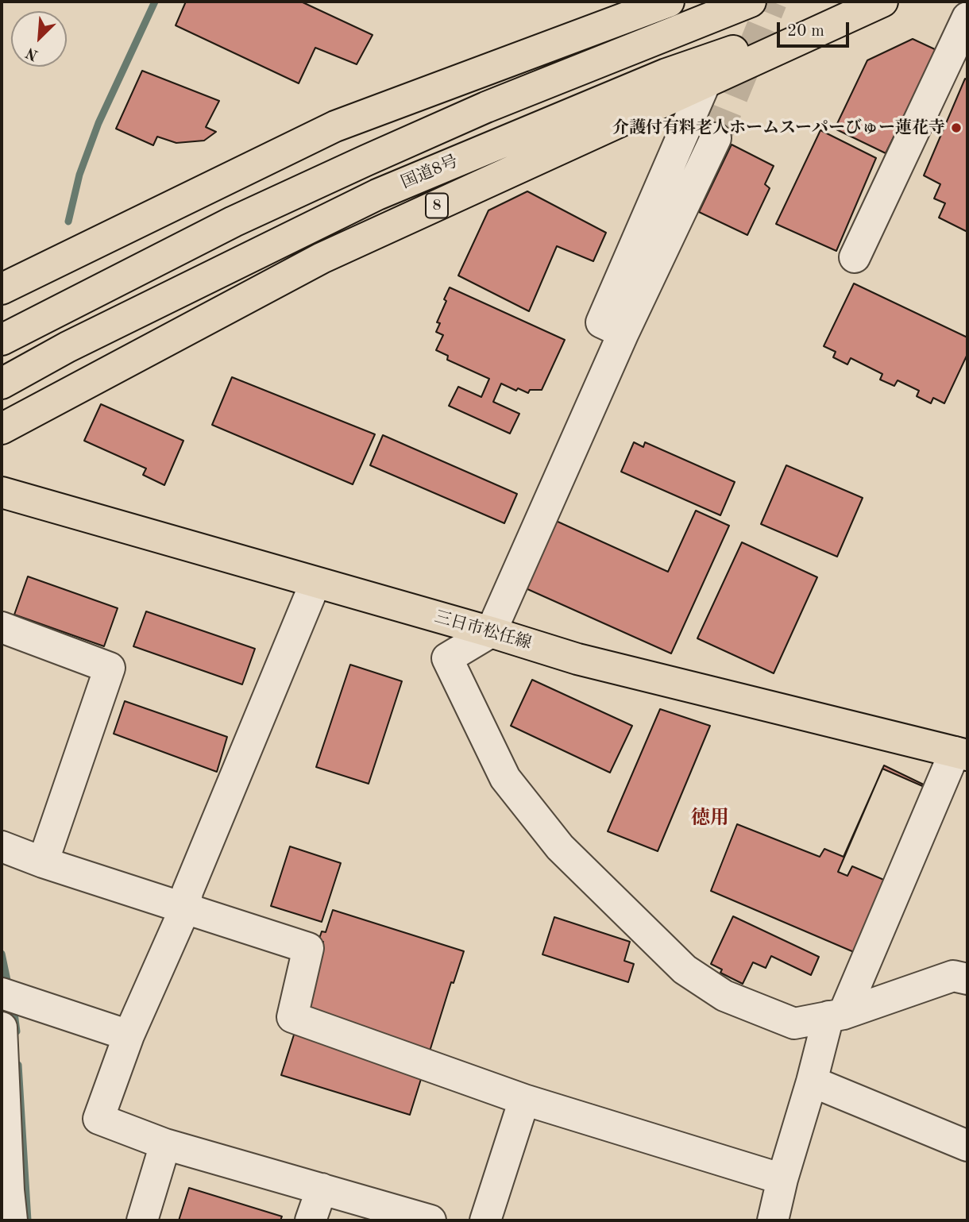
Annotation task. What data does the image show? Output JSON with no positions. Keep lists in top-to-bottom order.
{
  "streets": {
    "main road": ["国道8号", "8", "三日市松任線"]
  },
  "districts": ["徳用"],
  "places": ["介護付有料老人ホームスーパーびゅー蓮花寺"],
  "scale_bar": "20 m",
  "north": "bottom left"
}
